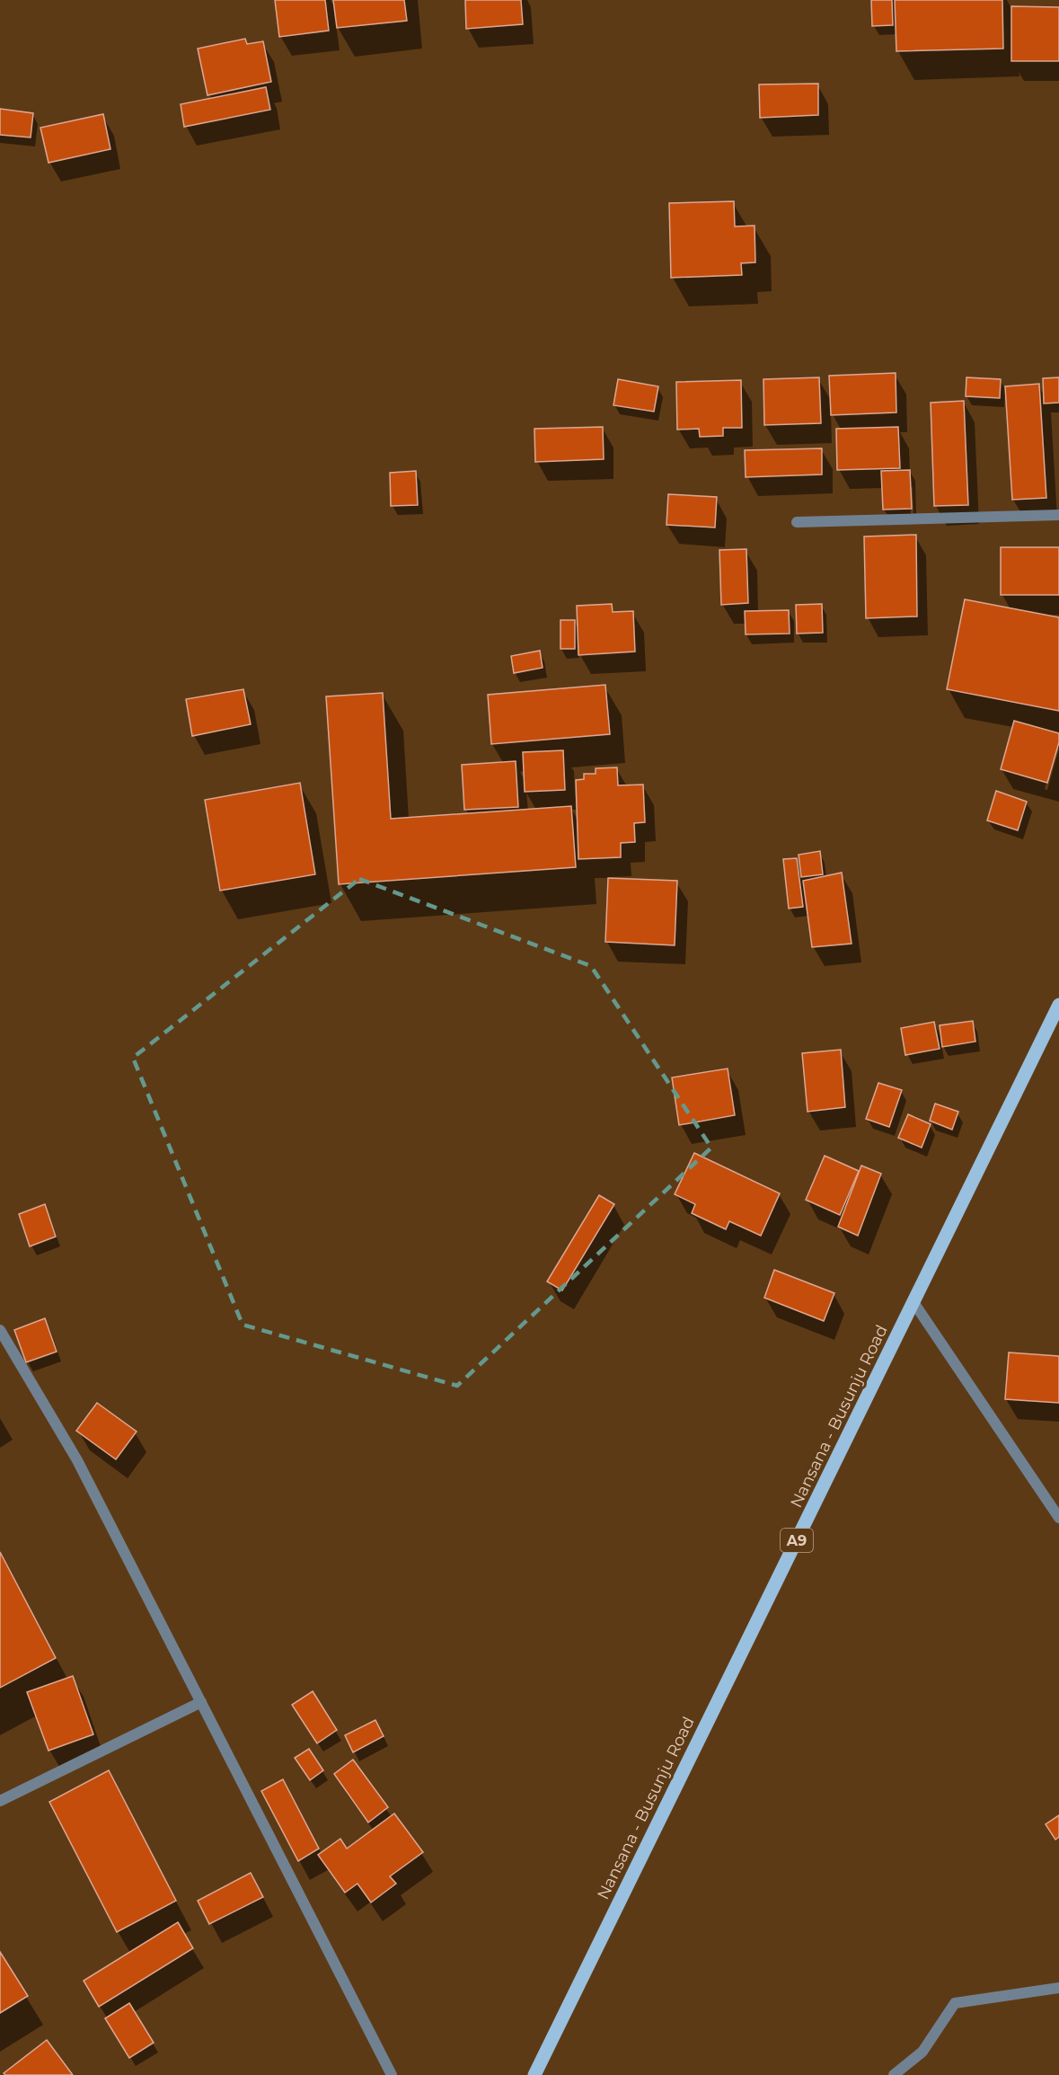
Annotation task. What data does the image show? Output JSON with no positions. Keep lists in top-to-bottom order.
{
  "streets": {
    "main road": ["Nansana - Busunju Road", "A9"]
  }
}
